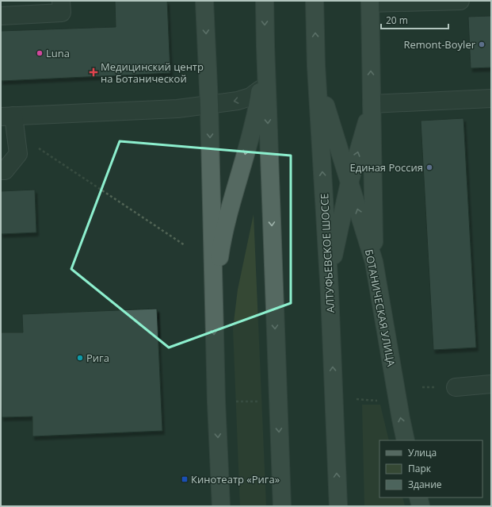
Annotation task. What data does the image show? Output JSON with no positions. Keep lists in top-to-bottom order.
{
  "streets": {
    "main road": ["АЛТУФЬЕВСКОЕ ШОССЕ", "БОТАНИЧЕСКАЯ УЛИЦА"]
  },
  "crossings": [
    ["АЛТУФЬЕВСКОЕ ШОССЕ", "БОТАНИЧЕСКАЯ УЛИЦА"]
  ],
  "places": {
    "other": [
      "Remont-Boyler",
      "Luna",
      "Единая Россия",
      "Рига"
    ],
    "health": ["Медицинский центр на Ботанической"],
    "transit": ["Кинотеатр «Рига»"]
  },
  "legend": ["Улица", "Парк", "Здание"],
  "scale_bar": "20 m"
}
